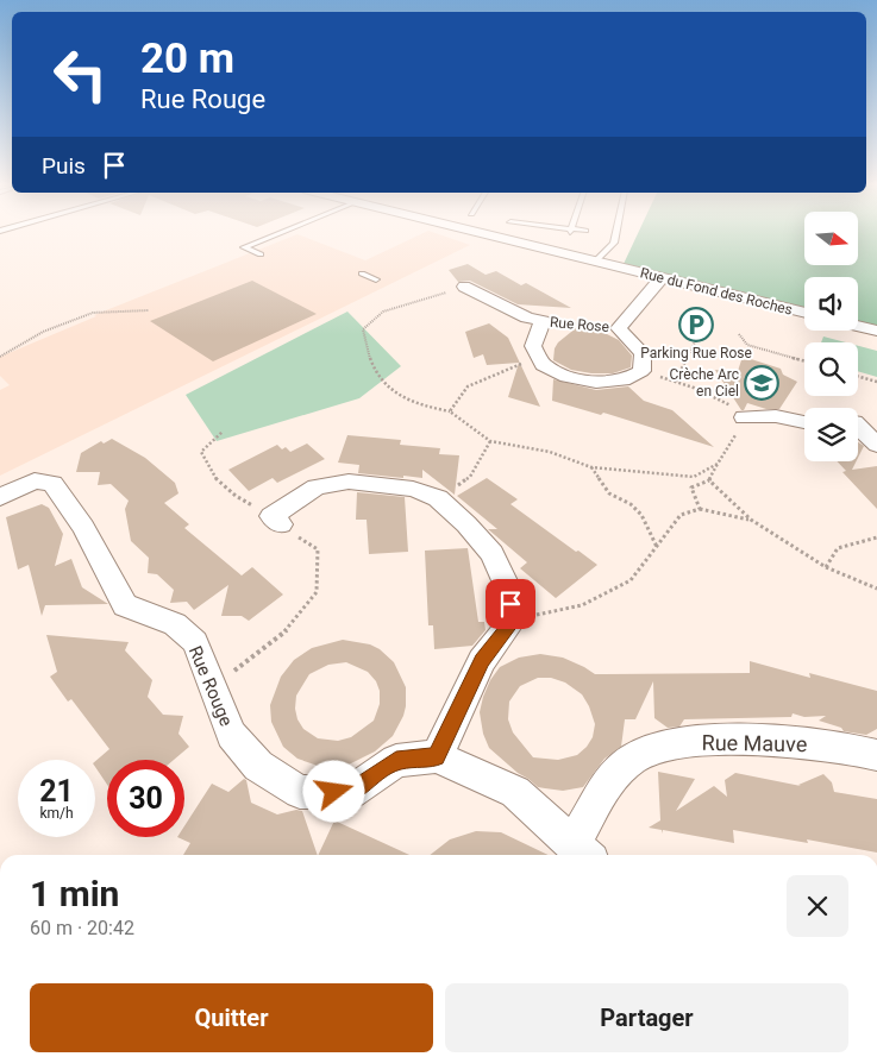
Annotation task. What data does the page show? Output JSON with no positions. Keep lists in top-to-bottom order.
{
  "streets": {
    "street": [
      "Rue du Fond des Roches",
      "Rue Rose",
      "Rue Rouge",
      "Rue Mauve"
    ]
  },
  "places": {
    "parking": ["Parking Rue Rose"],
    "school or university": ["Crèche Arc en Ciel"]
  },
  "north": "right",
  "page": {
    "turn": ["20 m", "Rue Rouge"],
    "then": "Puis",
    "speed": "21 km/h",
    "limit": "30",
    "heading": ["1 min", "60 m · 20:42"],
    "buttons": ["Quitter", "Partager"]
  }
}
